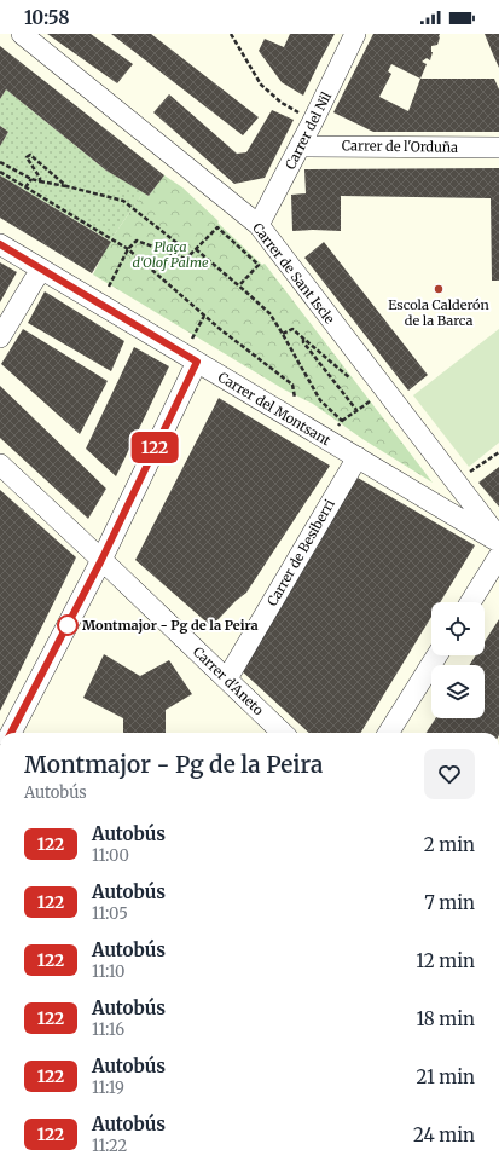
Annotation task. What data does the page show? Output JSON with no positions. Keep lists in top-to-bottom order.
{
  "streets": {
    "street": [
      "Carrer del Nil",
      "Carrer de l'Orduña",
      "Carrer de Sant Iscle",
      "Carrer del Montsant",
      "Carrer de Besiberri",
      "Carrer d'Aneto"
    ]
  },
  "crossings": [
    ["Carrer del Nil", "Carrer de l'Orduña"],
    ["Carrer del Nil", "Carrer de Sant Iscle"],
    ["Carrer del Montsant", "Carrer de Besiberri"]
  ],
  "parks": ["Plaça d'Olof Palme"],
  "places": ["Escola Calderón de la Barca", "Montmajor - Pg de la Peira"],
  "lines": ["bus line 122"],
  "page": {
    "status": "10:58",
    "on_map": "122",
    "heading": ["Montmajor - Pg de la Peira", "Autobús"],
    "list": [
      {
        "mark": "122",
        "name": "Autobús",
        "note": "11:00",
        "value": "2 min"
      },
      {
        "mark": "122",
        "name": "Autobús",
        "note": "11:05",
        "value": "7 min"
      },
      {
        "mark": "122",
        "name": "Autobús",
        "note": "11:10",
        "value": "12 min"
      },
      {
        "mark": "122",
        "name": "Autobús",
        "note": "11:16",
        "value": "18 min"
      },
      {
        "mark": "122",
        "name": "Autobús",
        "note": "11:19",
        "value": "21 min"
      },
      {
        "mark": "122",
        "name": "Autobús",
        "note": "11:22",
        "value": "24 min"
      }
    ]
  }
}
